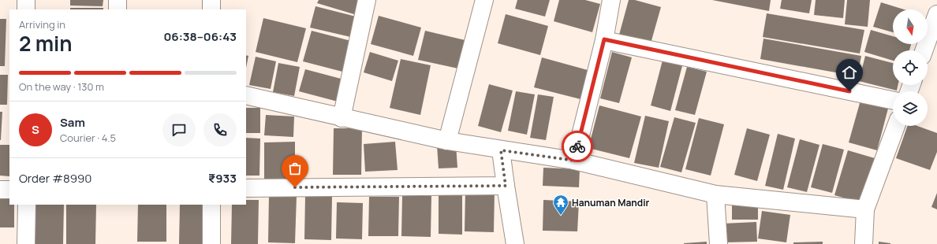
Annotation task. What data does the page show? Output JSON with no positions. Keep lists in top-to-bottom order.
{
  "places": {
    "temple": ["Hanuman Mandir"]
  },
  "north": "bottom",
  "page": {
    "heading": ["2 min", "Arriving in", "06:38–06:43"],
    "panel": [
      "Sam",
      "Courier · 4.5",
      "Order #8990",
      "₹933"
    ],
    "bar": "On the way · 130 m",
    "round": "S"
  }
}
